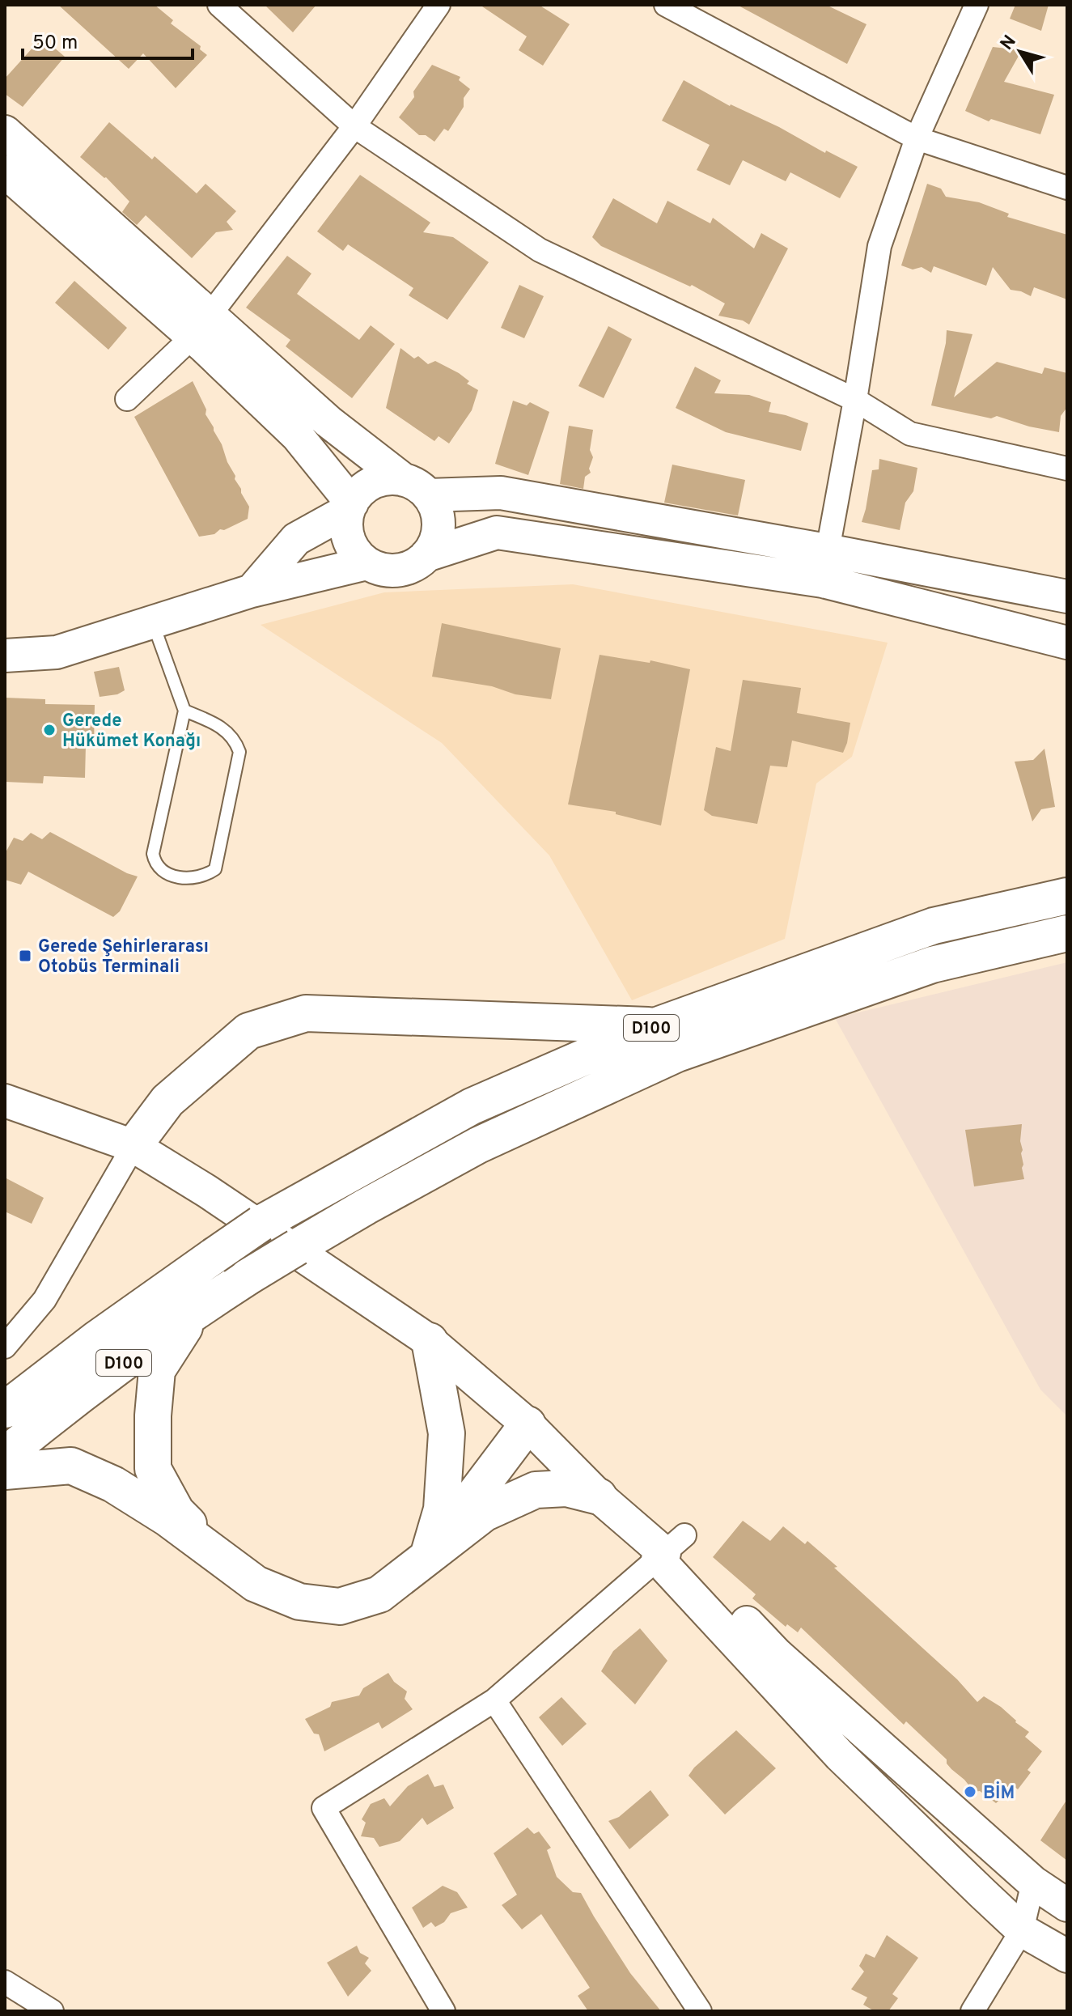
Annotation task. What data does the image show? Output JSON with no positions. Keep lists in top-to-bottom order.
{
  "streets": {
    "highway": ["D100"]
  },
  "places": {
    "other": ["Gerede Hükümet Konağı", "BİM"],
    "transit": ["Gerede Şehirlerarası Otobüs Terminali"]
  },
  "scale_bar": "50 m",
  "north": "top left"
}
